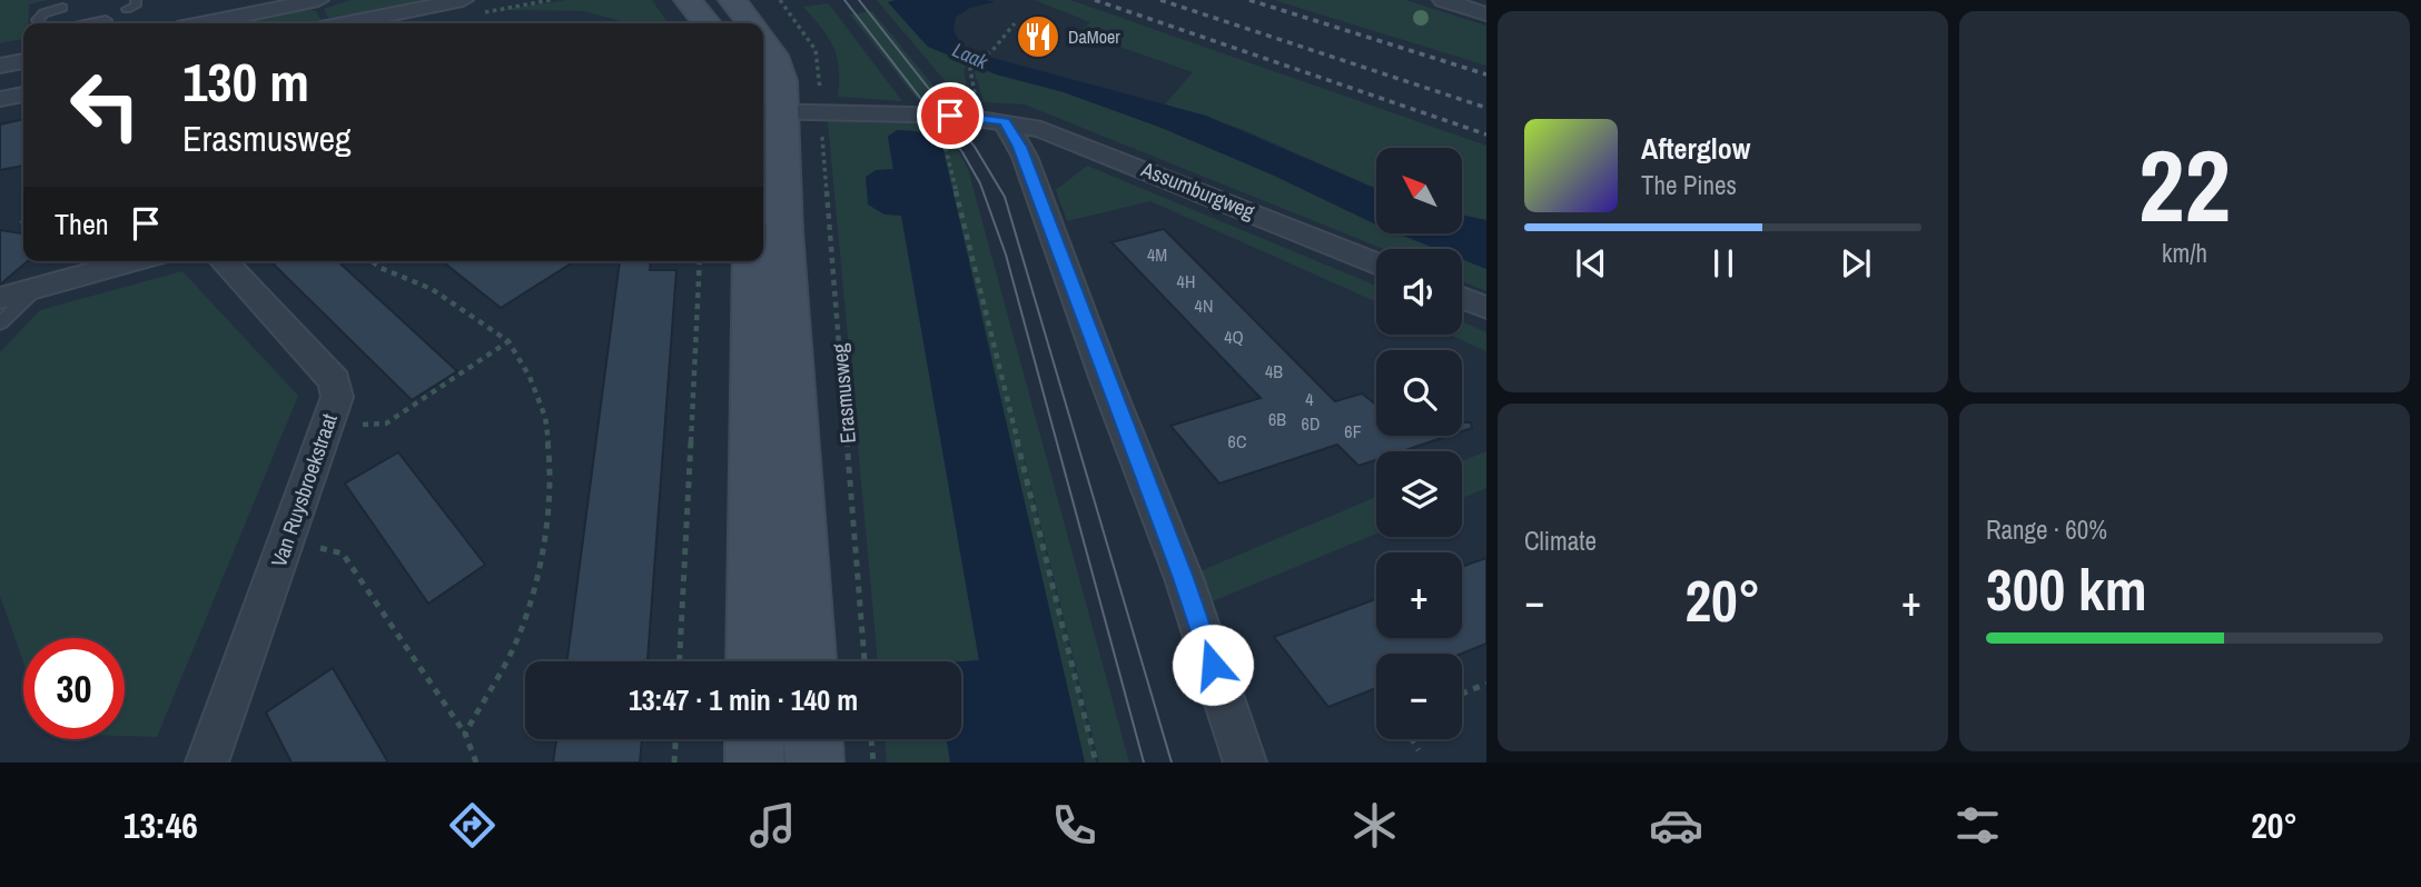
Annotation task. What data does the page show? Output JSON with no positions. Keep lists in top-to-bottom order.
{
  "streets": {
    "street": ["Assumburgweg", "Van Ruysbroekstraat"],
    "path": ["Erasmusweg"]
  },
  "water": ["Laak"],
  "places": {
    "restaurant": ["DaMoer"]
  },
  "house_numbers": [
    "4M",
    "4H",
    "4N",
    "4Q",
    "4B",
    "4",
    "6B",
    "6D",
    "6F",
    "6C"
  ],
  "north": "top left",
  "page": {
    "tile": [
      ["22", "km/h"],
      "Climate",
      ["Range · 60%", "300 km"]
    ],
    "turn": ["130 m", "Erasmusweg"],
    "song": ["Afterglow", "The Pines"],
    "map_buttons": ["+", "−"],
    "then": "Then",
    "heat": ["−", "20°", "+"],
    "limit": "30",
    "trip": "13:47 · 1 min · 140 m",
    "tabs": ["13:46", "20°"]
  }
}
